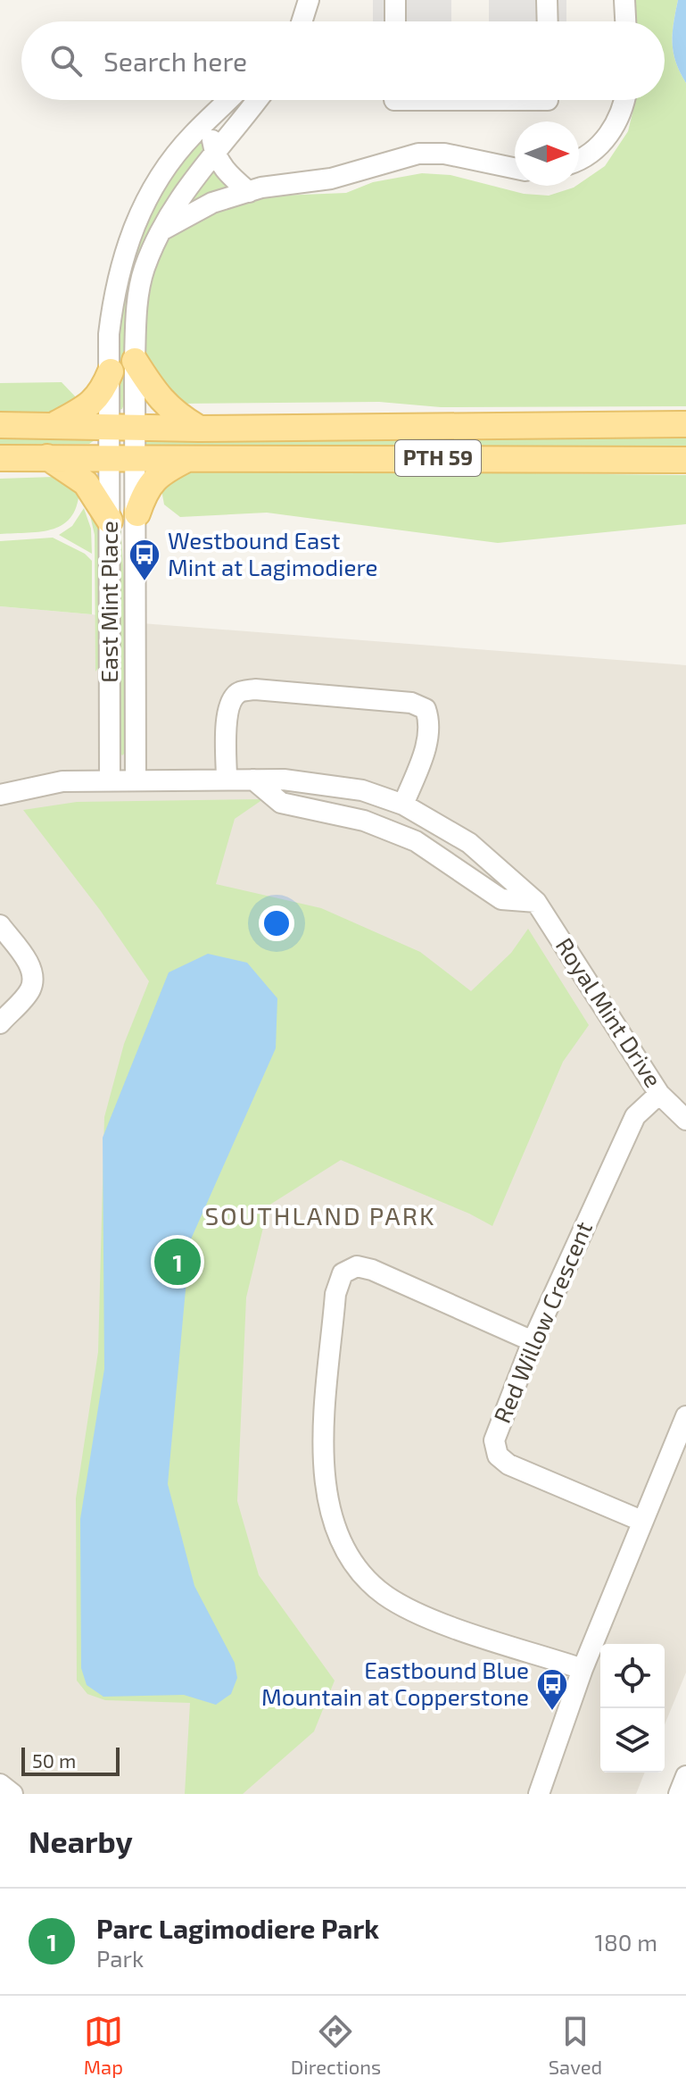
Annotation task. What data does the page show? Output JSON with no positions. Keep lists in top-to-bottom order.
{
  "streets": {
    "main road": ["PTH 59"],
    "street": ["East Mint Place", "Royal Mint Drive", "Red Willow Crescent"]
  },
  "crossings": [
    ["PTH 59", "East Mint Place"],
    ["East Mint Place", "Royal Mint Drive"],
    ["Royal Mint Drive", "Red Willow Crescent"]
  ],
  "districts": ["SOUTHLAND PARK"],
  "places": {
    "bus stop": ["Westbound East Mint at Lagimodiere", "Eastbound Blue Mountain at Copperstone"]
  },
  "scale_bar": "50 m",
  "north": "right",
  "page": {
    "search": "Search here",
    "pins": "1",
    "scale": "50 m",
    "heading": "Nearby",
    "list": [
      {
        "mark": "1",
        "name": "Parc Lagimodiere Park",
        "note": "Park",
        "value": "180 m"
      }
    ],
    "nav": ["Map", "Directions", "Saved"]
  }
}
